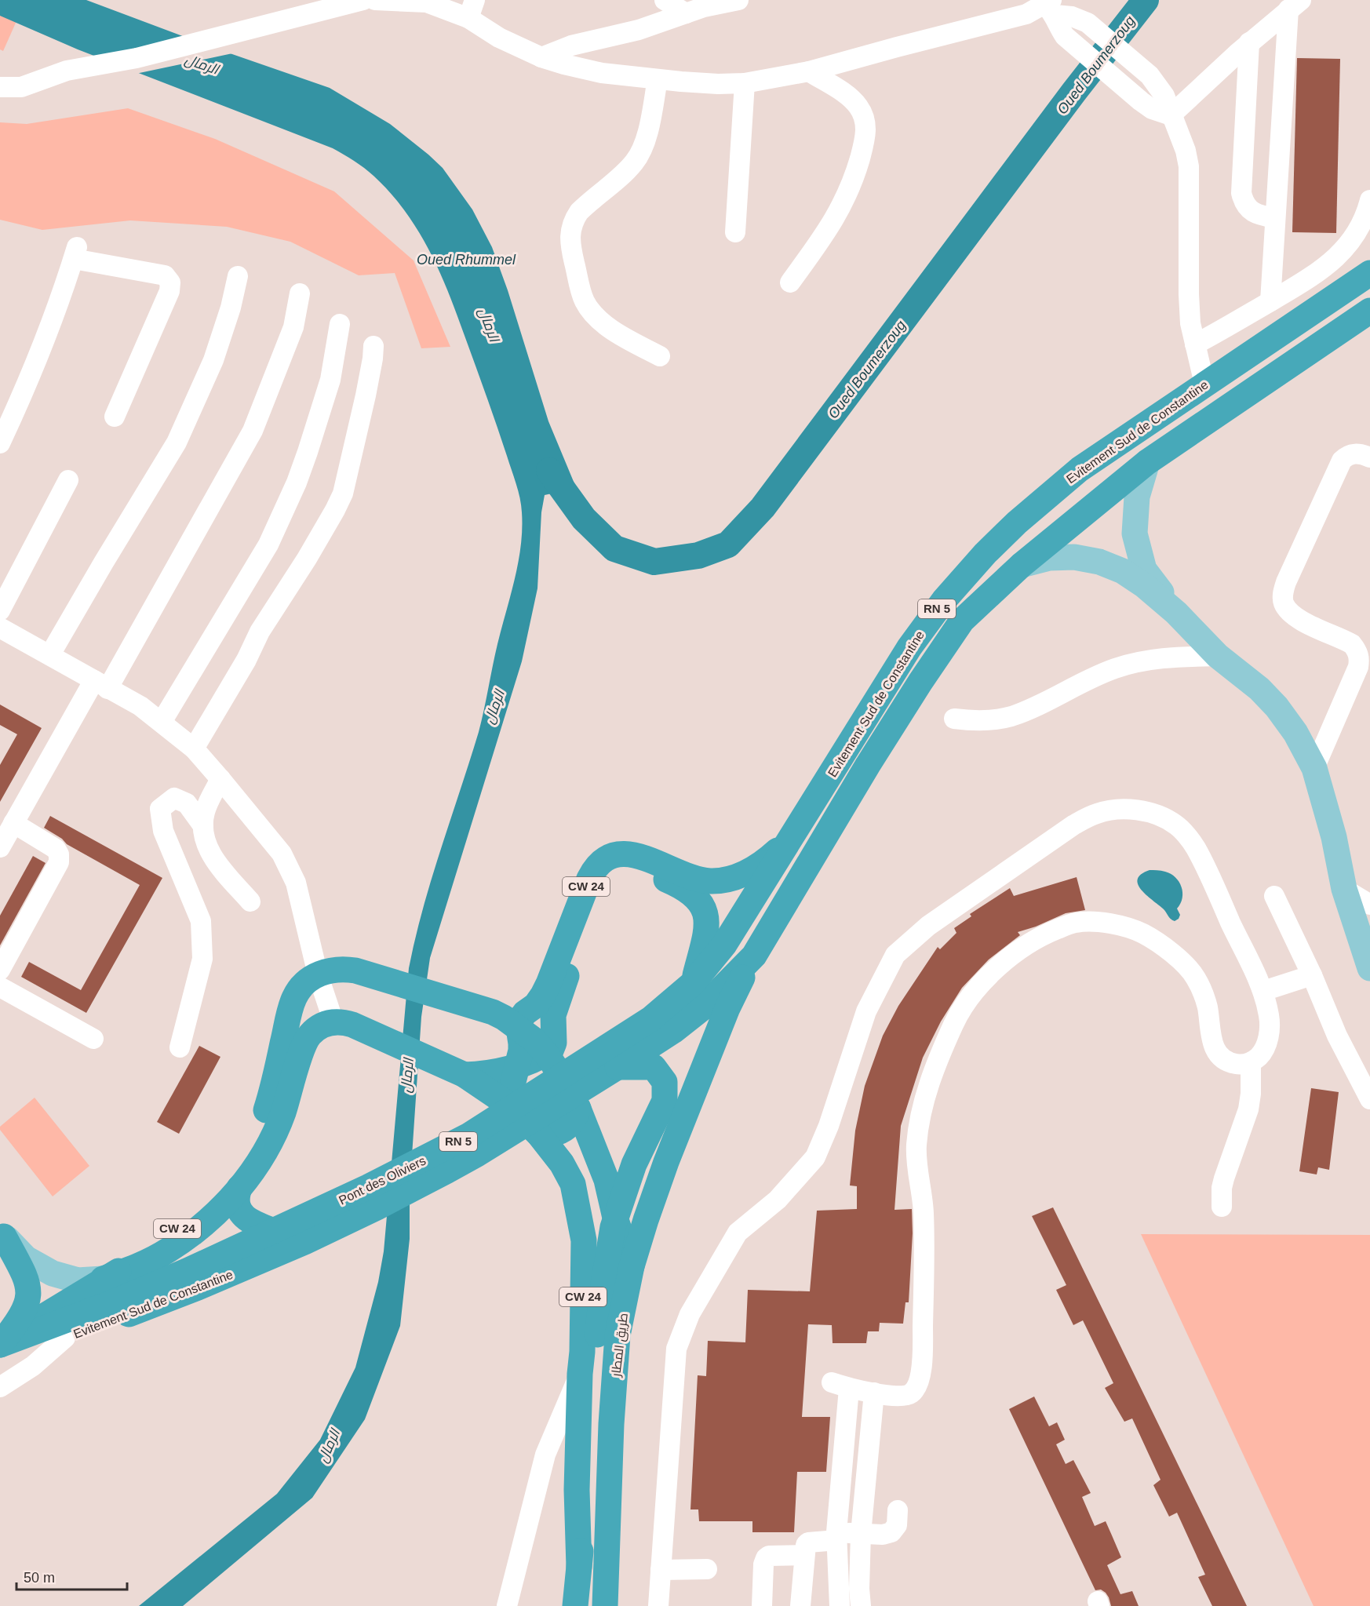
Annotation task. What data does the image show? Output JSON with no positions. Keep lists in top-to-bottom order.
{
  "streets": {
    "highway": [
      "Evitement Sud de Constantine",
      "RN 5",
      "CW 24",
      "Pont des Oliviers",
      "طريق المطار"
    ]
  },
  "crossings": [
    ["Evitement Sud de Constantine", "CW 24"],
    ["Evitement Sud de Constantine", "Pont des Oliviers"],
    ["CW 24", "Pont des Oliviers"],
    ["CW 24", "طريق المطار"]
  ],
  "water": ["الرمال", "Oued Boumerzoug", "Oued Rhummel"],
  "scale_bar": "50 m"
}
